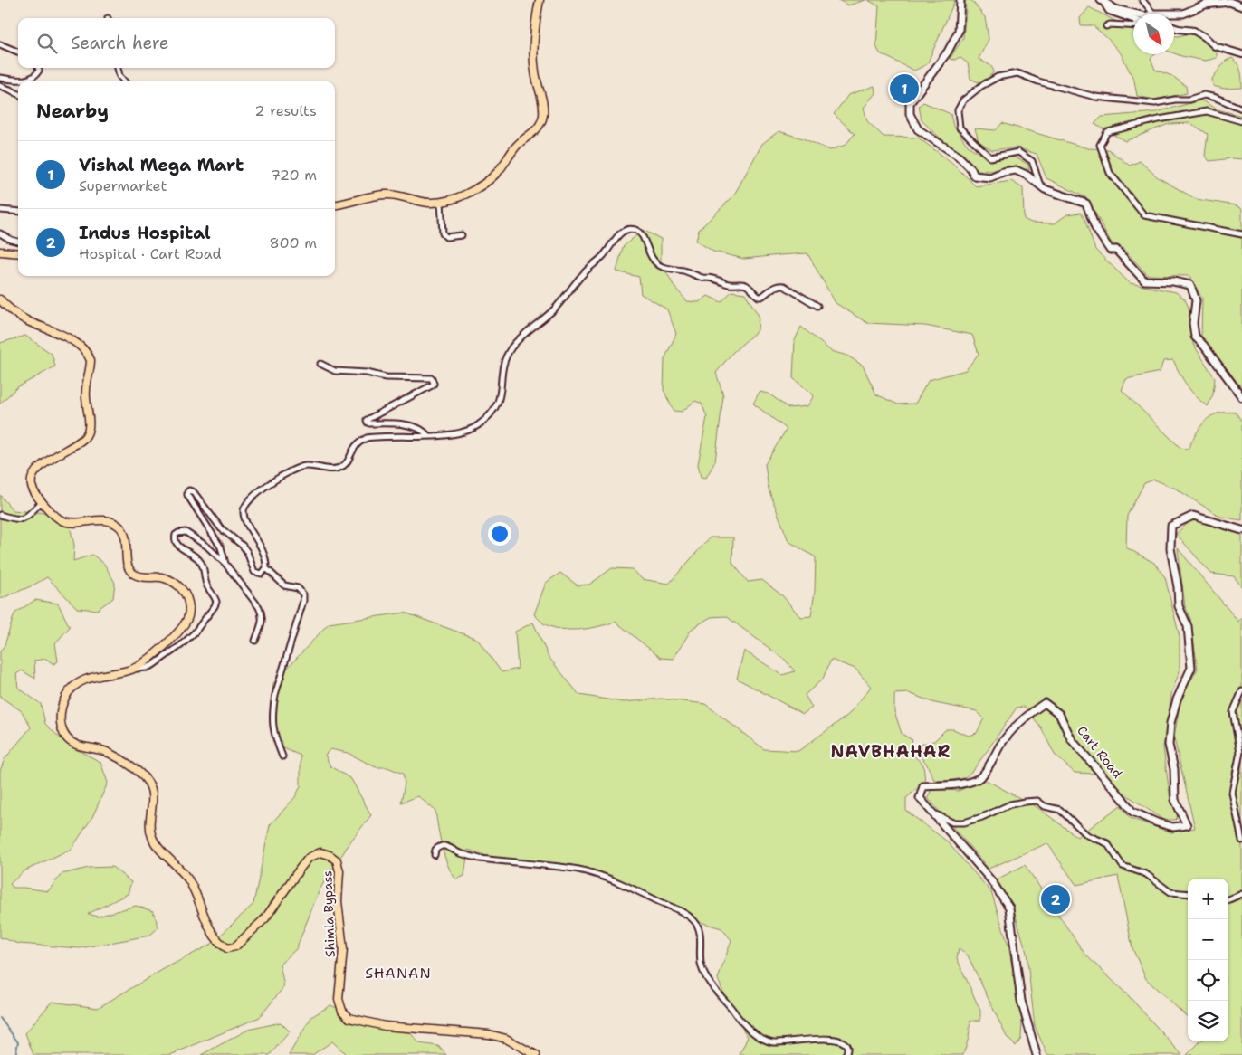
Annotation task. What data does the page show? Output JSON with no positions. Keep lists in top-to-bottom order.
{
  "streets": {
    "highway": ["Shimla Bypass"],
    "main road": ["Cart Road"]
  },
  "districts": ["NAVBHAHAR", "SHANAN"],
  "north": "bottom right",
  "page": {
    "search": "Search here",
    "pins": ["1", "2"],
    "heading": ["Nearby", "2 results"],
    "list": [
      {
        "mark": "1",
        "name": "Vishal Mega Mart",
        "note": "Supermarket",
        "value": "720 m"
      },
      {
        "mark": "2",
        "name": "Indus Hospital",
        "note": "Hospital · Cart Road",
        "value": "800 m"
      }
    ],
    "map_buttons": ["+", "−"]
  }
}
